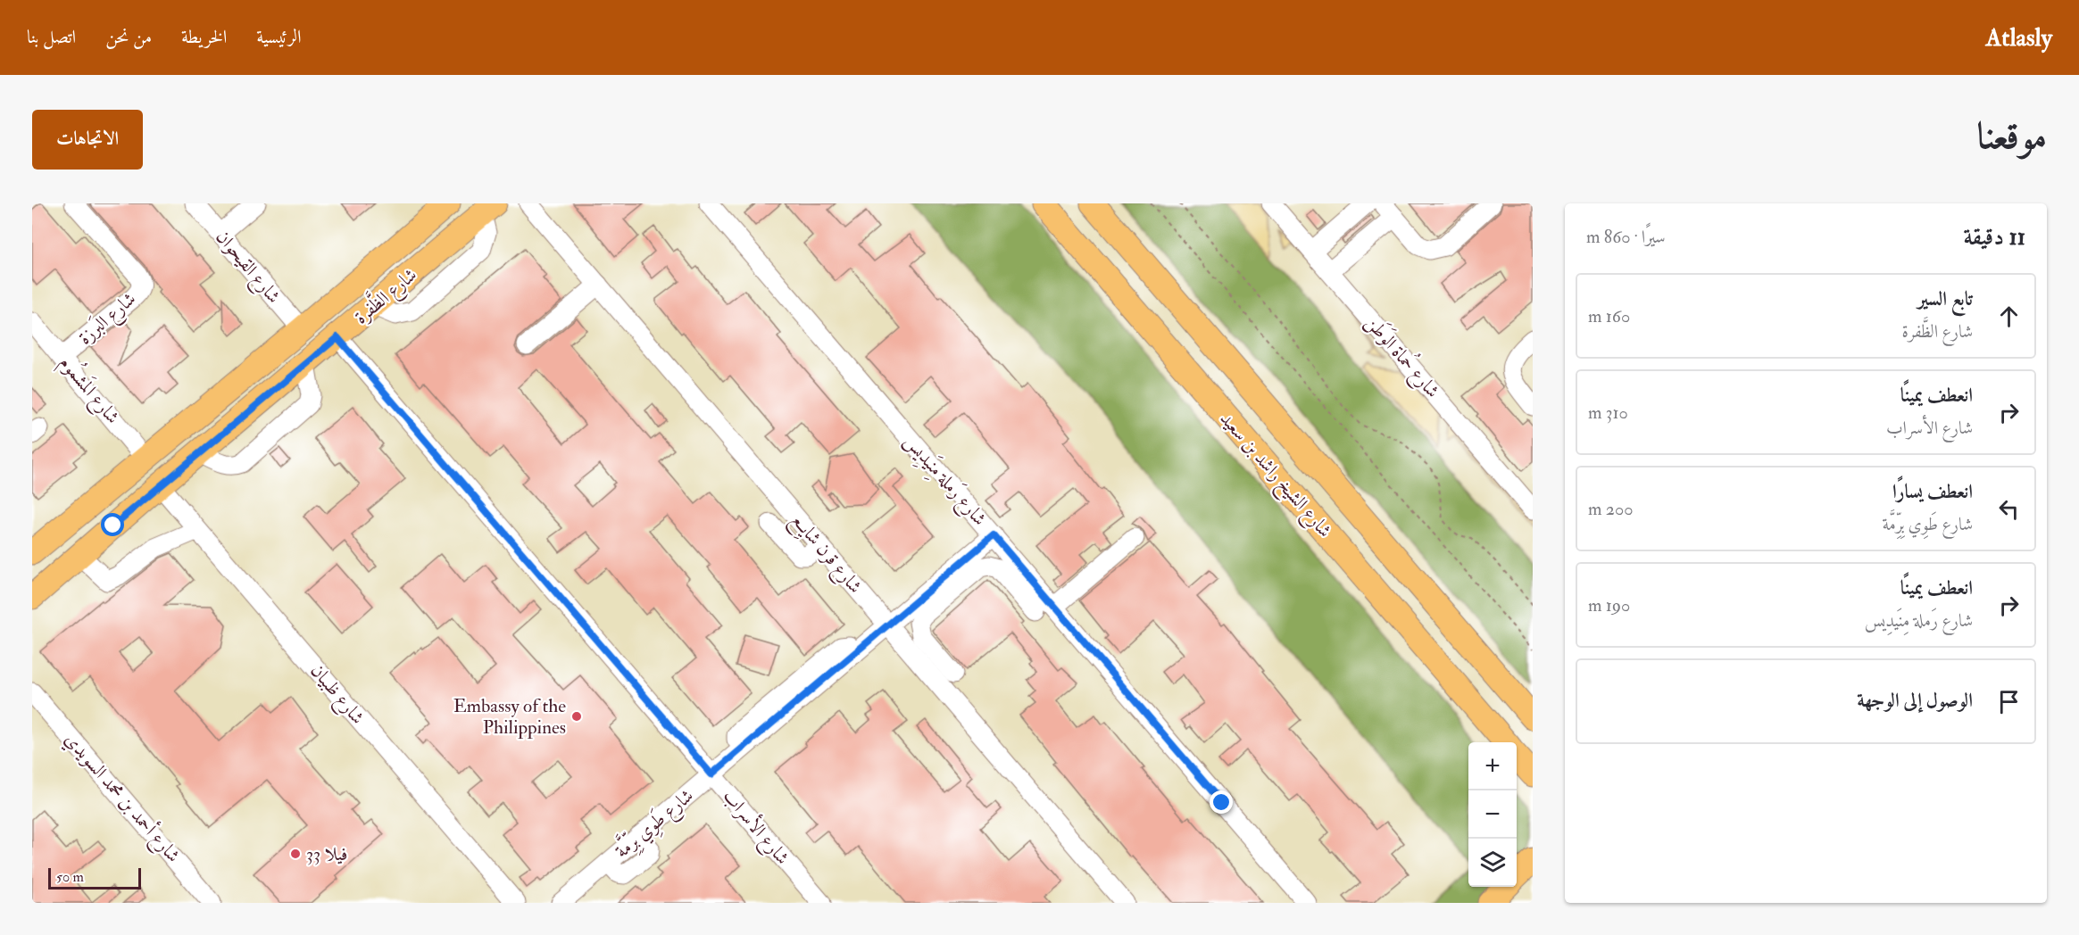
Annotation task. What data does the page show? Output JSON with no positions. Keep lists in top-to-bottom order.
{
  "streets": {
    "main road": ["شارع الظَّفرة", "شارع الشيخ راشد بن سعيد"],
    "street": [
      "شارع القيحوان",
      "شارع البَرزة",
      "شارع حُماة الوَطَن",
      "شارع المَشمُوم",
      "شارع رَملة مِنَيدِيس",
      "شارع قرن شايِع",
      "شارع ظبيان",
      "شارع أحمد بن محمد السويدي",
      "شارع طَوِي بِرِّمَّة",
      "شارع الأسراب"
    ]
  },
  "crossings": [
    ["شارع القيحوان", "شارع الظَّفرة"],
    ["شارع الظَّفرة", "شارع المَشمُوم"],
    ["شارع الظَّفرة", "شارع ظبيان"],
    ["شارع الظَّفرة", "شارع الأسراب"],
    ["شارع البَرزة", "شارع المَشمُوم"],
    ["شارع رَملة مِنَيدِيس", "شارع طَوِي بِرِّمَّة"],
    ["شارع قرن شايِع", "شارع طَوِي بِرِّمَّة"],
    ["شارع طَوِي بِرِّمَّة", "شارع الأسراب"]
  ],
  "places": ["Embassy of the Philippines", "فيلا 33"],
  "scale_bar": "50 m",
  "page": {
    "header": "Atlasly",
    "nav": [
      "الرئيسية",
      "الخريطة",
      "من نحن",
      "اتصل بنا"
    ],
    "title": "موقعنا",
    "buttons": "الاتجاهات",
    "heading": ["11 دقيقة", "سيرًا · 860 m"],
    "list": [
      ["تابع السير", "شارع الظَّفرة", "160 m"],
      ["انعطف يمينًا", "شارع الأسراب", "310 m"],
      ["انعطف يسارًا", "شارع طَوِي بِرِّمَّة", "200 m"],
      ["انعطف يمينًا", "شارع رَملة مِنَيدِيس", "190 m"],
      "الوصول إلى الوجهة"
    ],
    "map_buttons": ["+", "−"],
    "scale": "50 m"
  }
}
